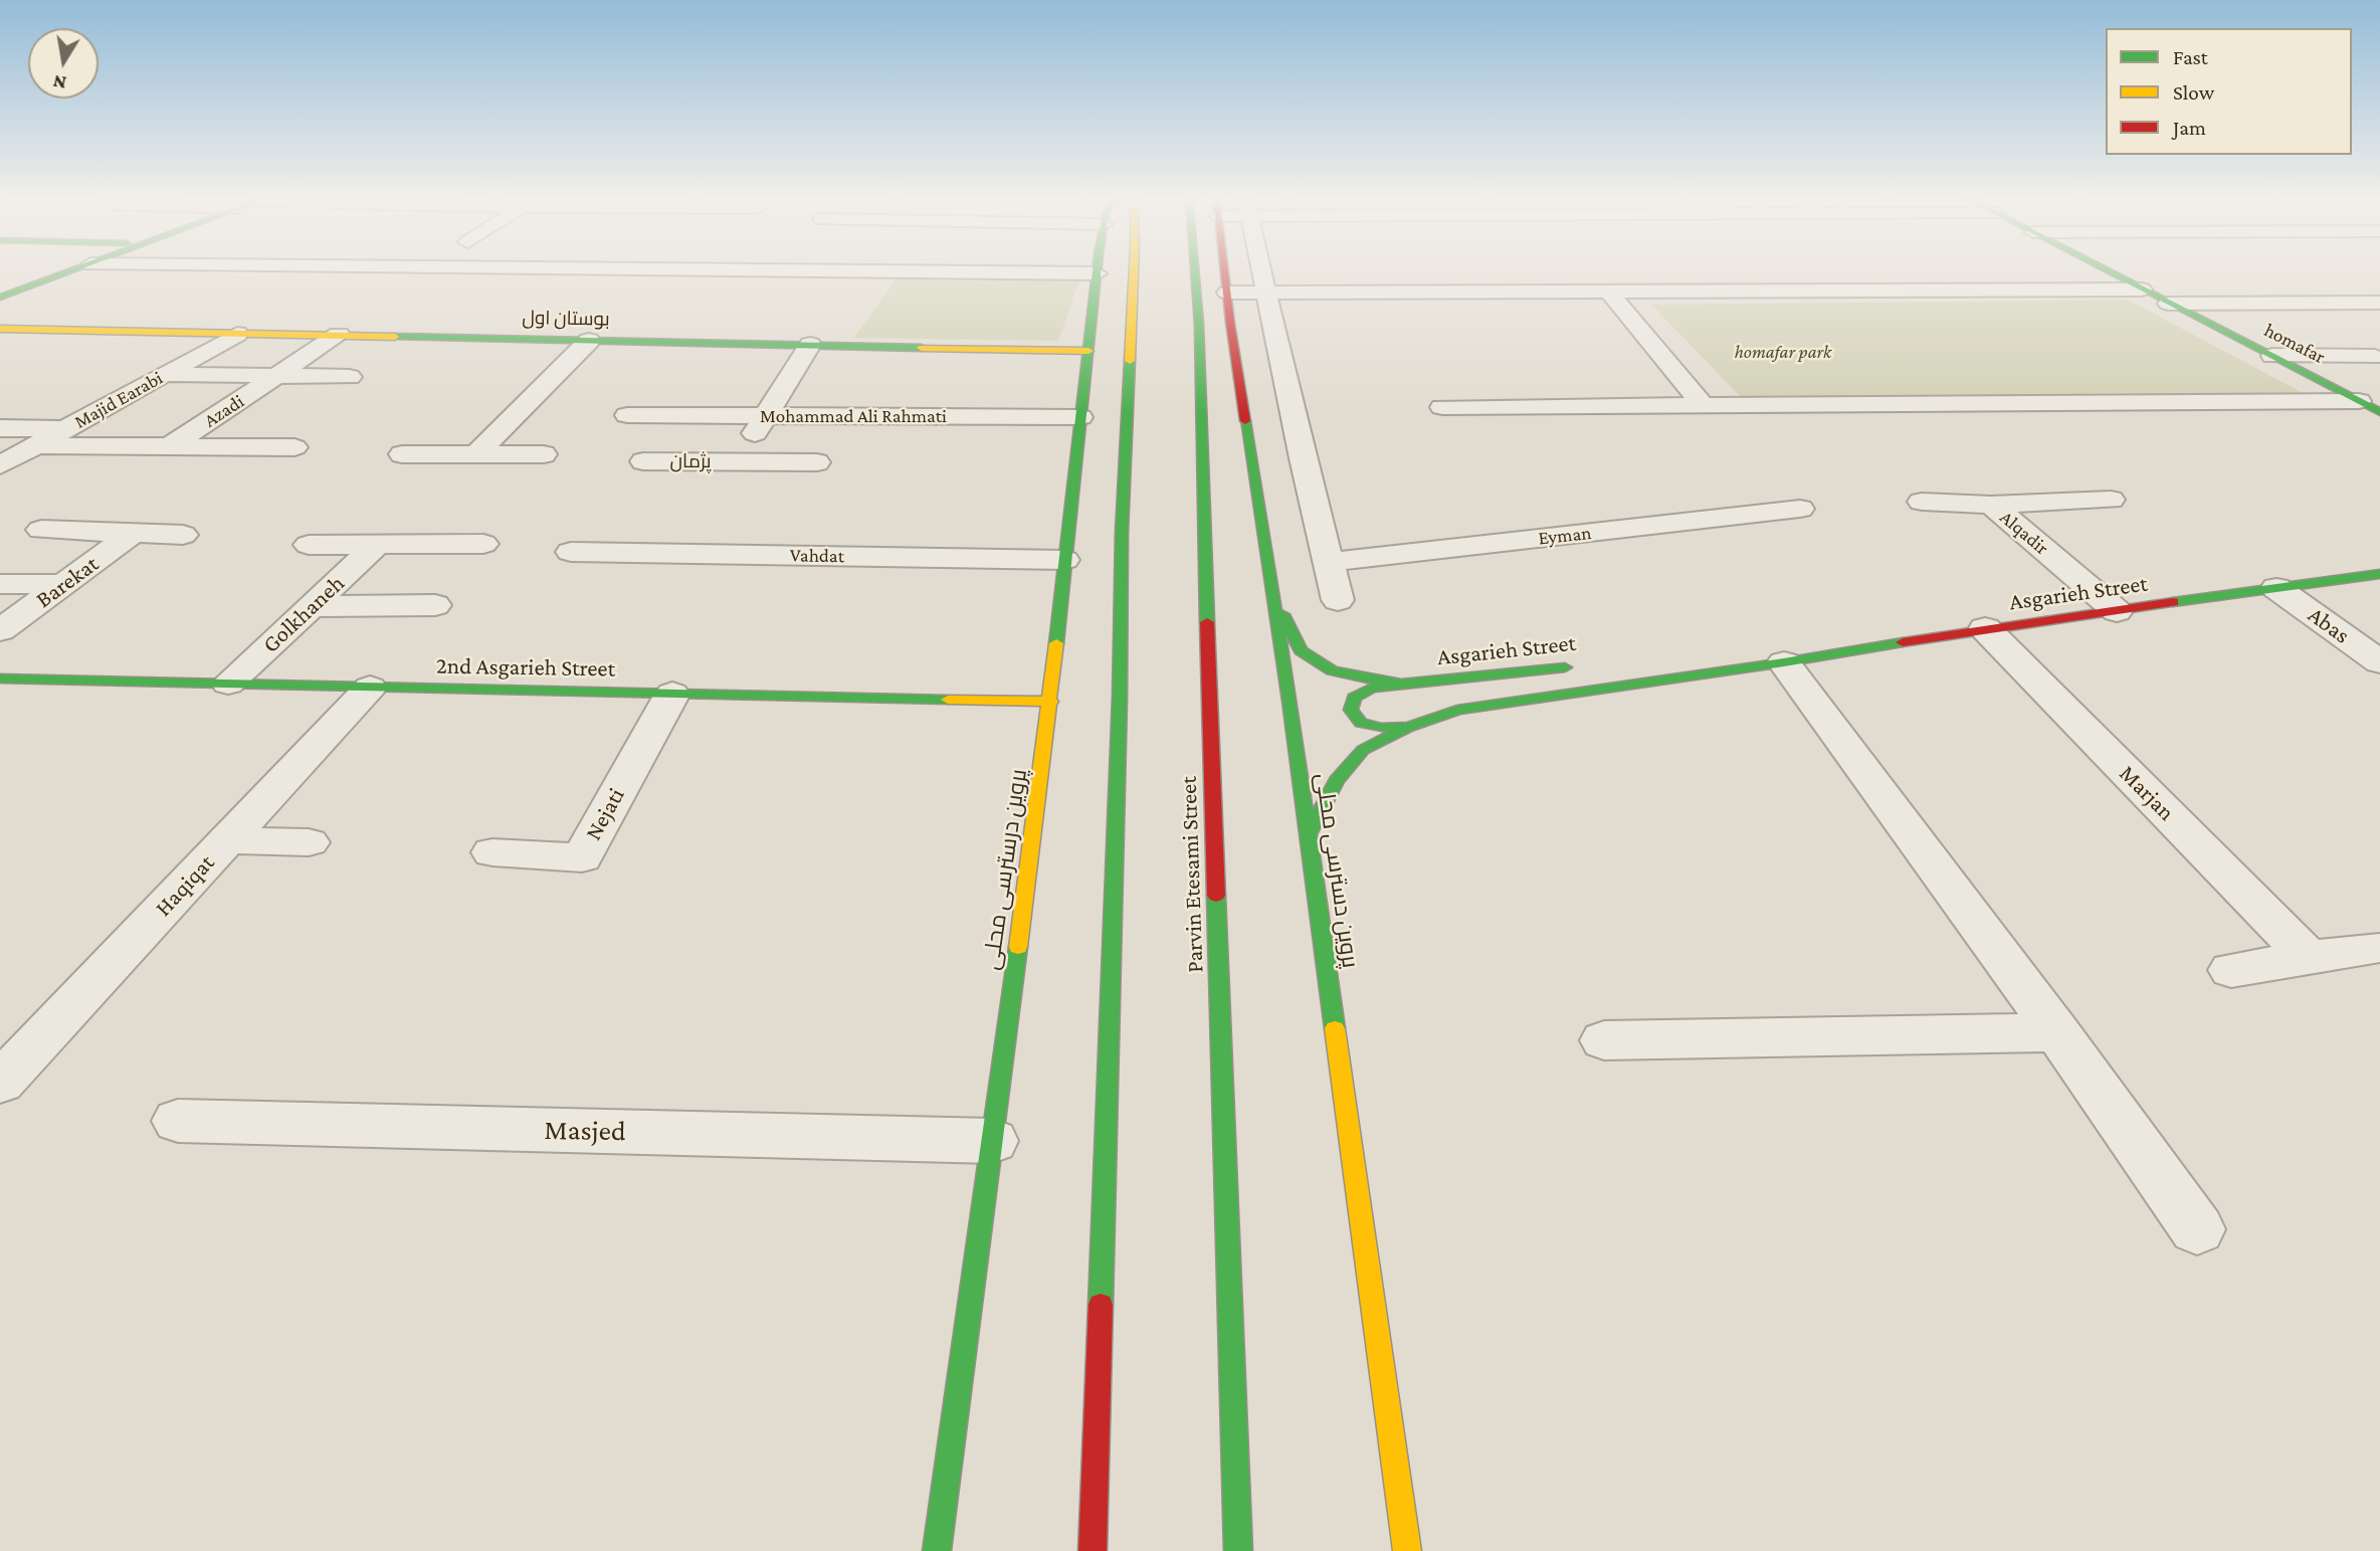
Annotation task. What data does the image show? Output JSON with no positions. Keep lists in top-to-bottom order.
{
  "streets": {
    "main road": [
      "بوستان اول",
      "homafar",
      "Asgarieh Street",
      "2nd Asgarieh Street",
      "پروین درسترسی محلی",
      "پروین دسترسی محلی",
      "Parvin Etesami Street"
    ],
    "street": [
      "Majid Earabi",
      "Azadi",
      "Mohammad Ali Rahmati",
      "پژمان",
      "Alqadir",
      "Eyman",
      "Vahdat",
      "Barekat",
      "Golkhaneh",
      "Abas",
      "Marjan",
      "Nejati",
      "Haqiqat",
      "Masjed"
    ]
  },
  "crossings": [
    ["بوستان اول", "Majid Earabi"],
    ["بوستان اول", "Azadi"],
    ["بوستان اول", "پژمان"],
    ["بوستان اول", "پروین درسترسی محلی"],
    ["Majid Earabi", "Azadi"],
    ["Mohammad Ali Rahmati", "پژمان"],
    ["Mohammad Ali Rahmati", "پروین درسترسی محلی"],
    ["Alqadir", "Asgarieh Street"],
    ["Vahdat", "پروین درسترسی محلی"],
    ["Asgarieh Street", "Abas"],
    ["Asgarieh Street", "Marjan"],
    ["Asgarieh Street", "پروین دسترسی محلی"],
    ["Golkhaneh", "2nd Asgarieh Street"],
    ["2nd Asgarieh Street", "Nejati"],
    ["2nd Asgarieh Street", "پروین درسترسی محلی"],
    ["2nd Asgarieh Street", "Haqiqat"],
    ["پروین درسترسی محلی", "Masjed"]
  ],
  "parks": ["homafar park"],
  "legend": ["Fast", "Slow", "Jam"],
  "north": "bottom"
}
